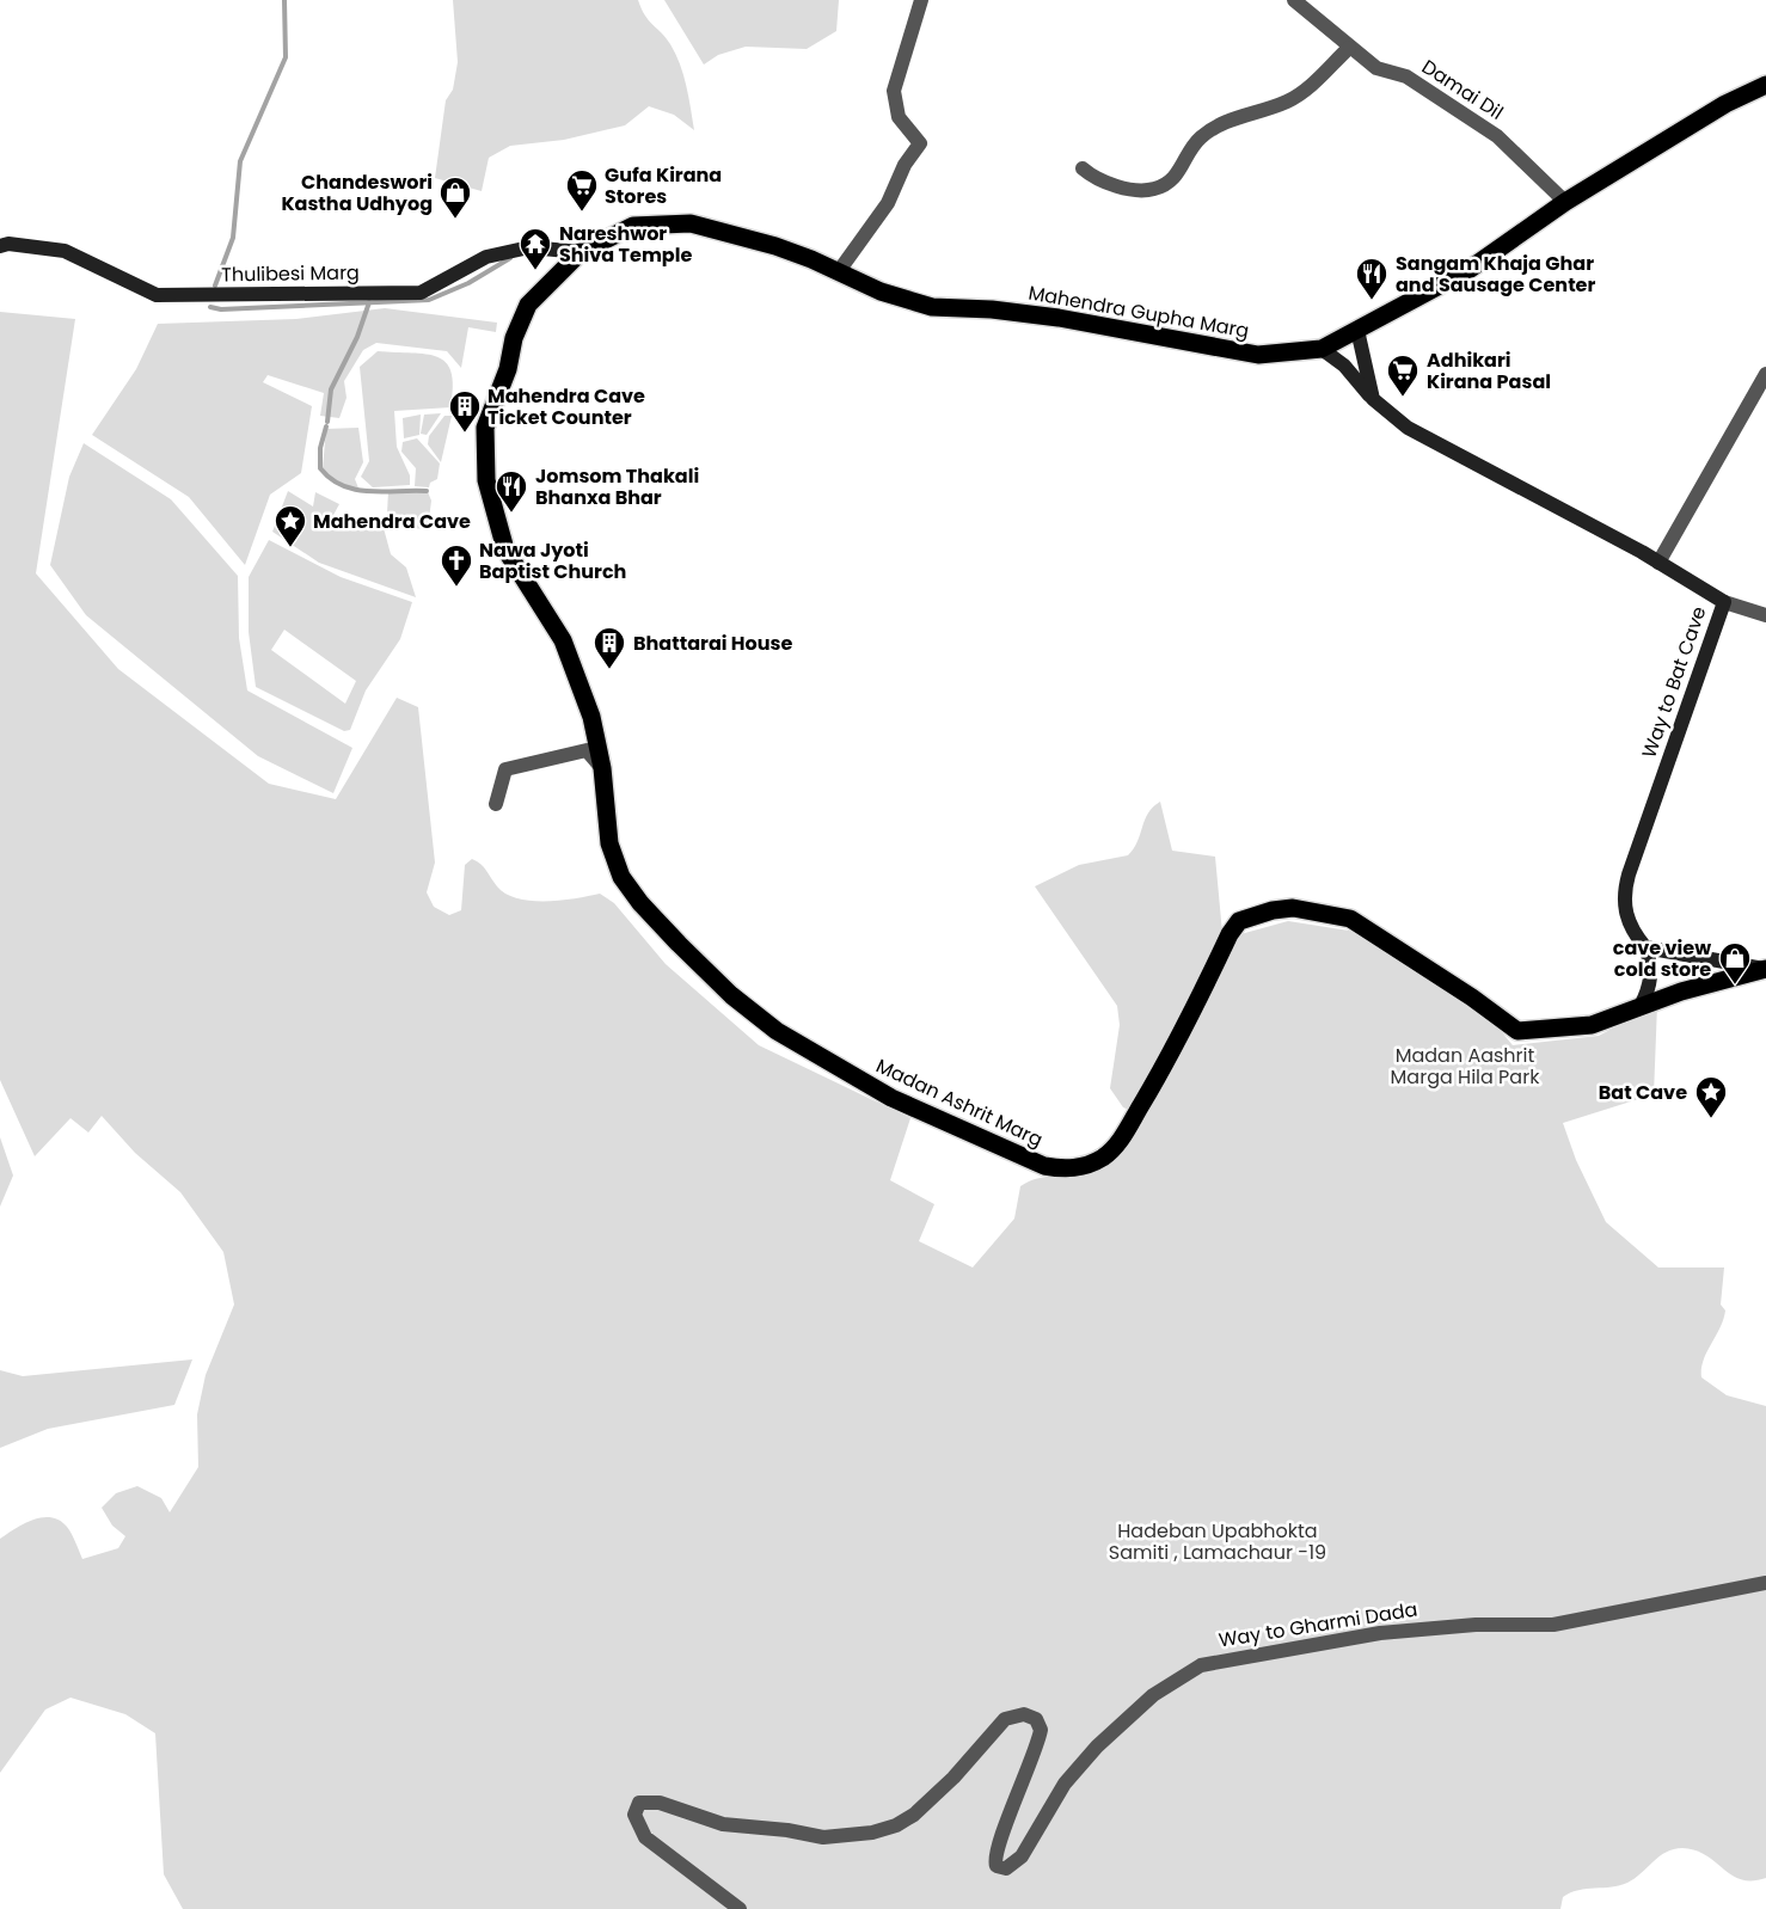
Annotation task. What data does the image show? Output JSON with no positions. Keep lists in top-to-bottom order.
{
  "streets": {
    "main road": [
      "Thulibesi Marg",
      "Mahendra Gupha Marg",
      "Way to Bat Cave",
      "Madan Ashrit Marg"
    ],
    "street": ["Damai Dil", "Way to Gharmi Dada"]
  },
  "crossings": [
    ["Damai Dil", "Mahendra Gupha Marg"],
    ["Thulibesi Marg", "Mahendra Gupha Marg"],
    ["Thulibesi Marg", "Madan Ashrit Marg"],
    ["Mahendra Gupha Marg", "Way to Bat Cave"],
    ["Mahendra Gupha Marg", "Madan Ashrit Marg"]
  ],
  "parks": ["Madan Aashrit Marga Hila Park", "Hadeban Upabhokta Samiti , Lamachaur -19"],
  "places": {
    "supermarket": ["Gufa Kirana Stores", "Adhikari Kirana Pasal"],
    "shop": ["Chandeswori Kastha Udhyog", "cave view cold store"],
    "temple": ["Nareshwor Shiva Temple"],
    "restaurant": ["Sangam Khaja Ghar and Sausage Center", "Jomsom Thakali Bhanxa Bhar"],
    "building": ["Mahendra Cave Ticket Counter", "Bhattarai House"],
    "place": ["Mahendra Cave", "Bat Cave"],
    "church": ["Nawa Jyoti Baptist Church"]
  }
}
